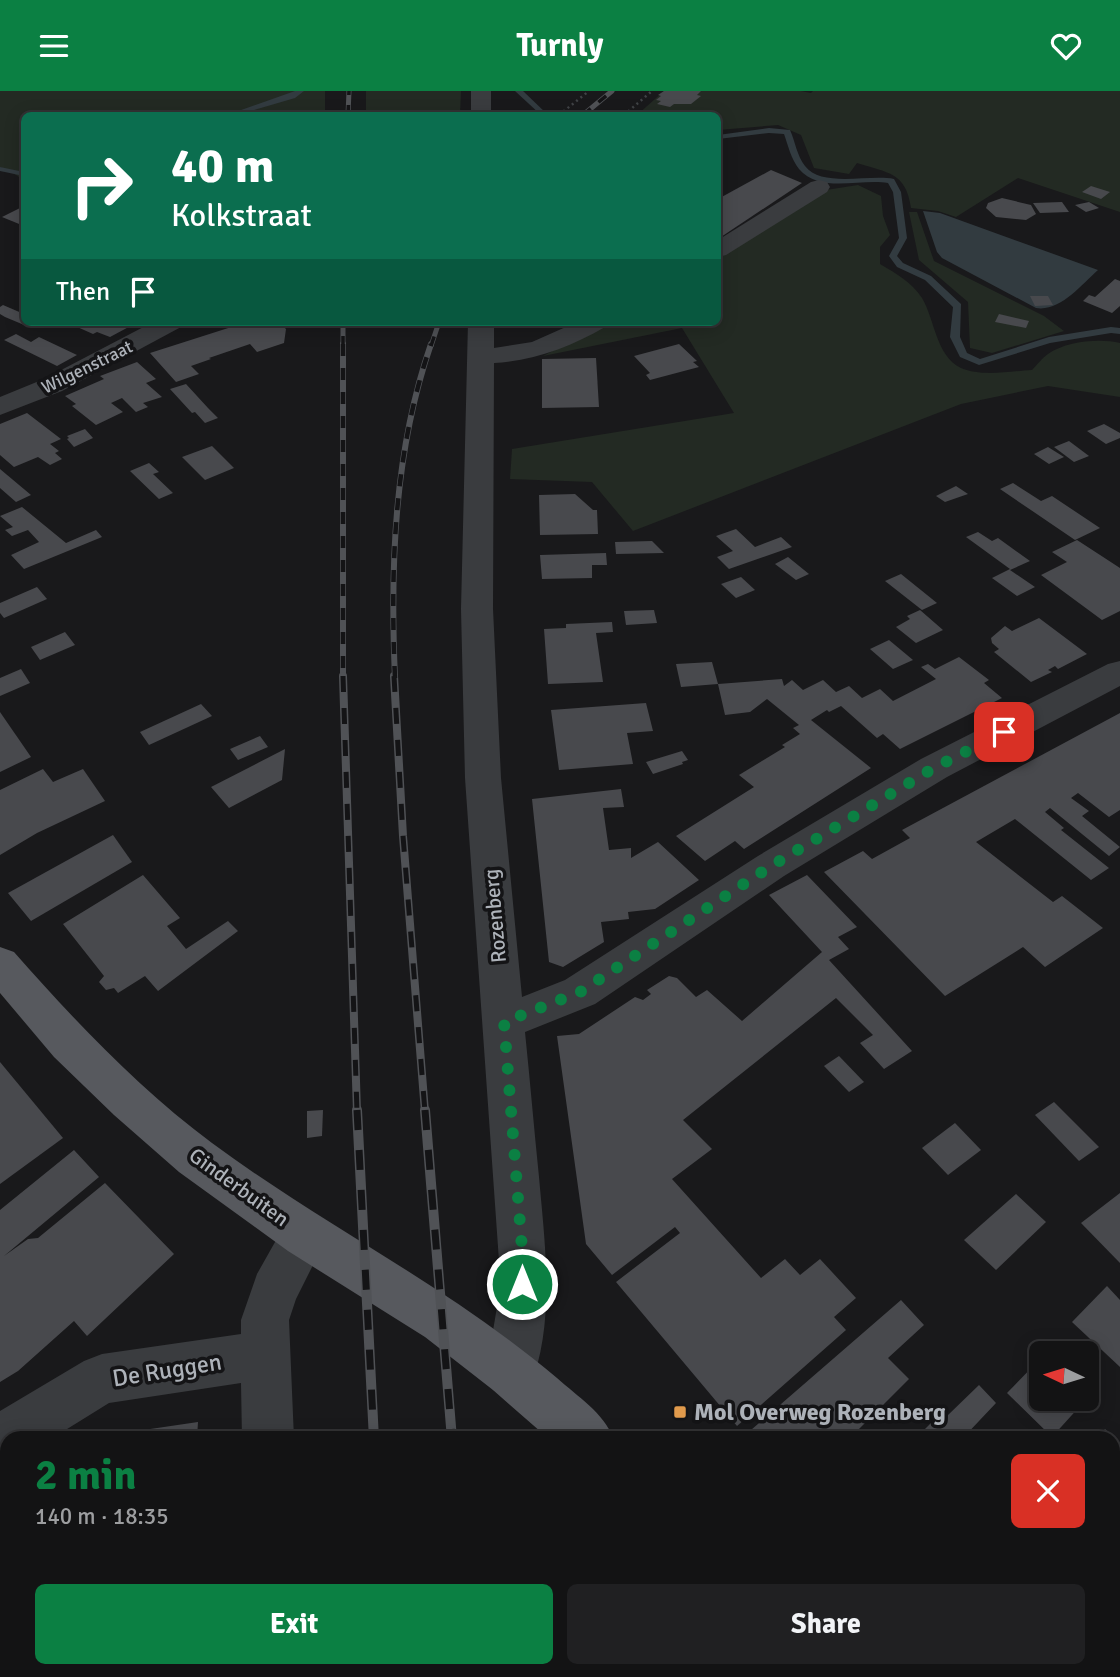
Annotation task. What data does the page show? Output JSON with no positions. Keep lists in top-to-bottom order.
{
  "streets": {
    "main road": ["Ginderbuiten"],
    "street": ["Wilgenstraat", "Rozenberg", "De Ruggen"]
  },
  "crossings": [
    ["Rozenberg", "Ginderbuiten"]
  ],
  "places": {
    "transit": ["Mol Overweg Rozenberg"]
  },
  "north": "left",
  "page": {
    "header": "Turnly",
    "turn": ["40 m", "Kolkstraat"],
    "then": "Then",
    "heading": ["2 min", "140 m · 18:35"],
    "buttons": ["Exit", "Share"]
  }
}
